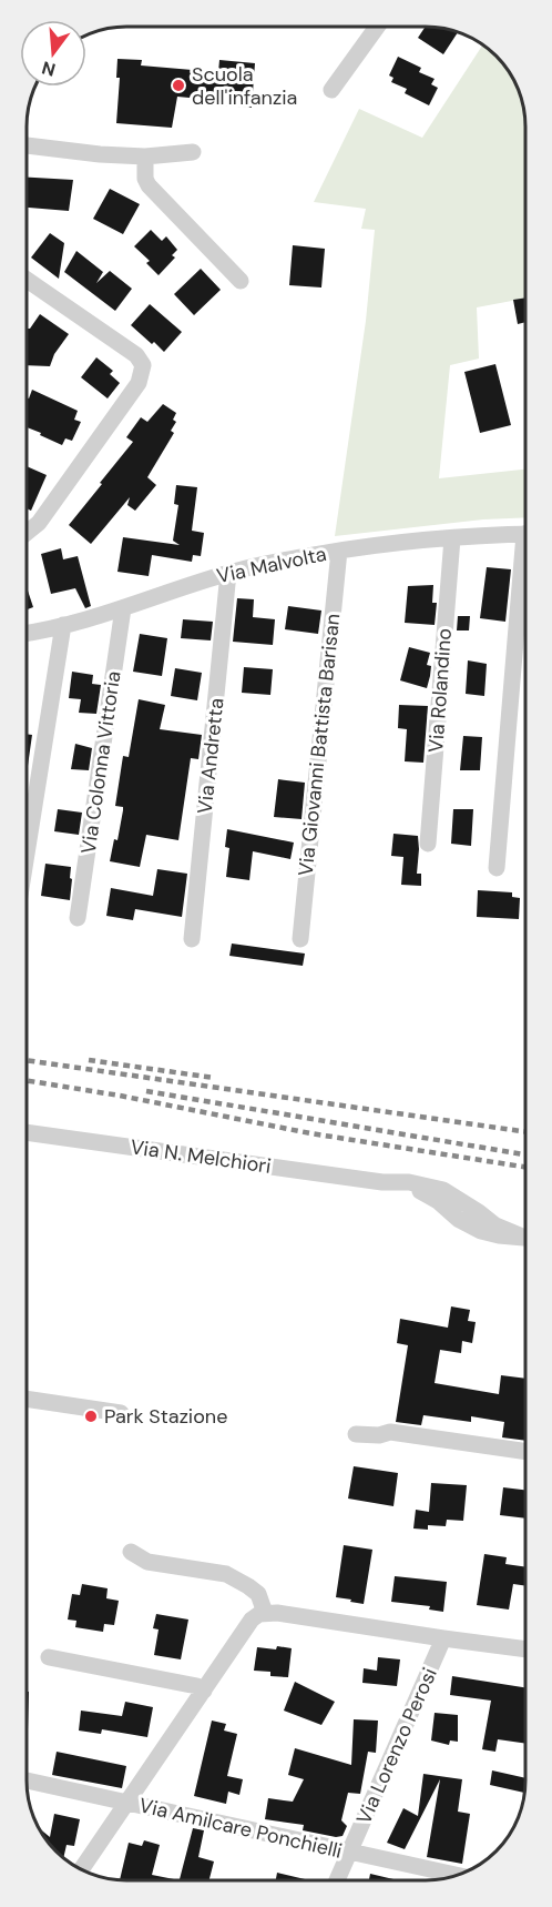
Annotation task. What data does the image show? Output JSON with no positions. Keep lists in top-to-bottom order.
{
  "streets": {
    "street": [
      "Via Malvolta",
      "Via Rolandino",
      "Via Giovanni Battista Barisan",
      "Via Andretta",
      "Via Colonna Vittoria",
      "Via N. Melchiori",
      "Via Lorenzo Perosi",
      "Via Amilcare Ponchielli"
    ]
  },
  "crossings": [
    ["Via Malvolta", "Via Rolandino"],
    ["Via Malvolta", "Via Giovanni Battista Barisan"],
    ["Via Malvolta", "Via Andretta"],
    ["Via Malvolta", "Via Colonna Vittoria"],
    ["Via Lorenzo Perosi", "Via Amilcare Ponchielli"]
  ],
  "places": ["Scuola dell'infanzia", "Park Stazione"],
  "north": "bottom"
}
